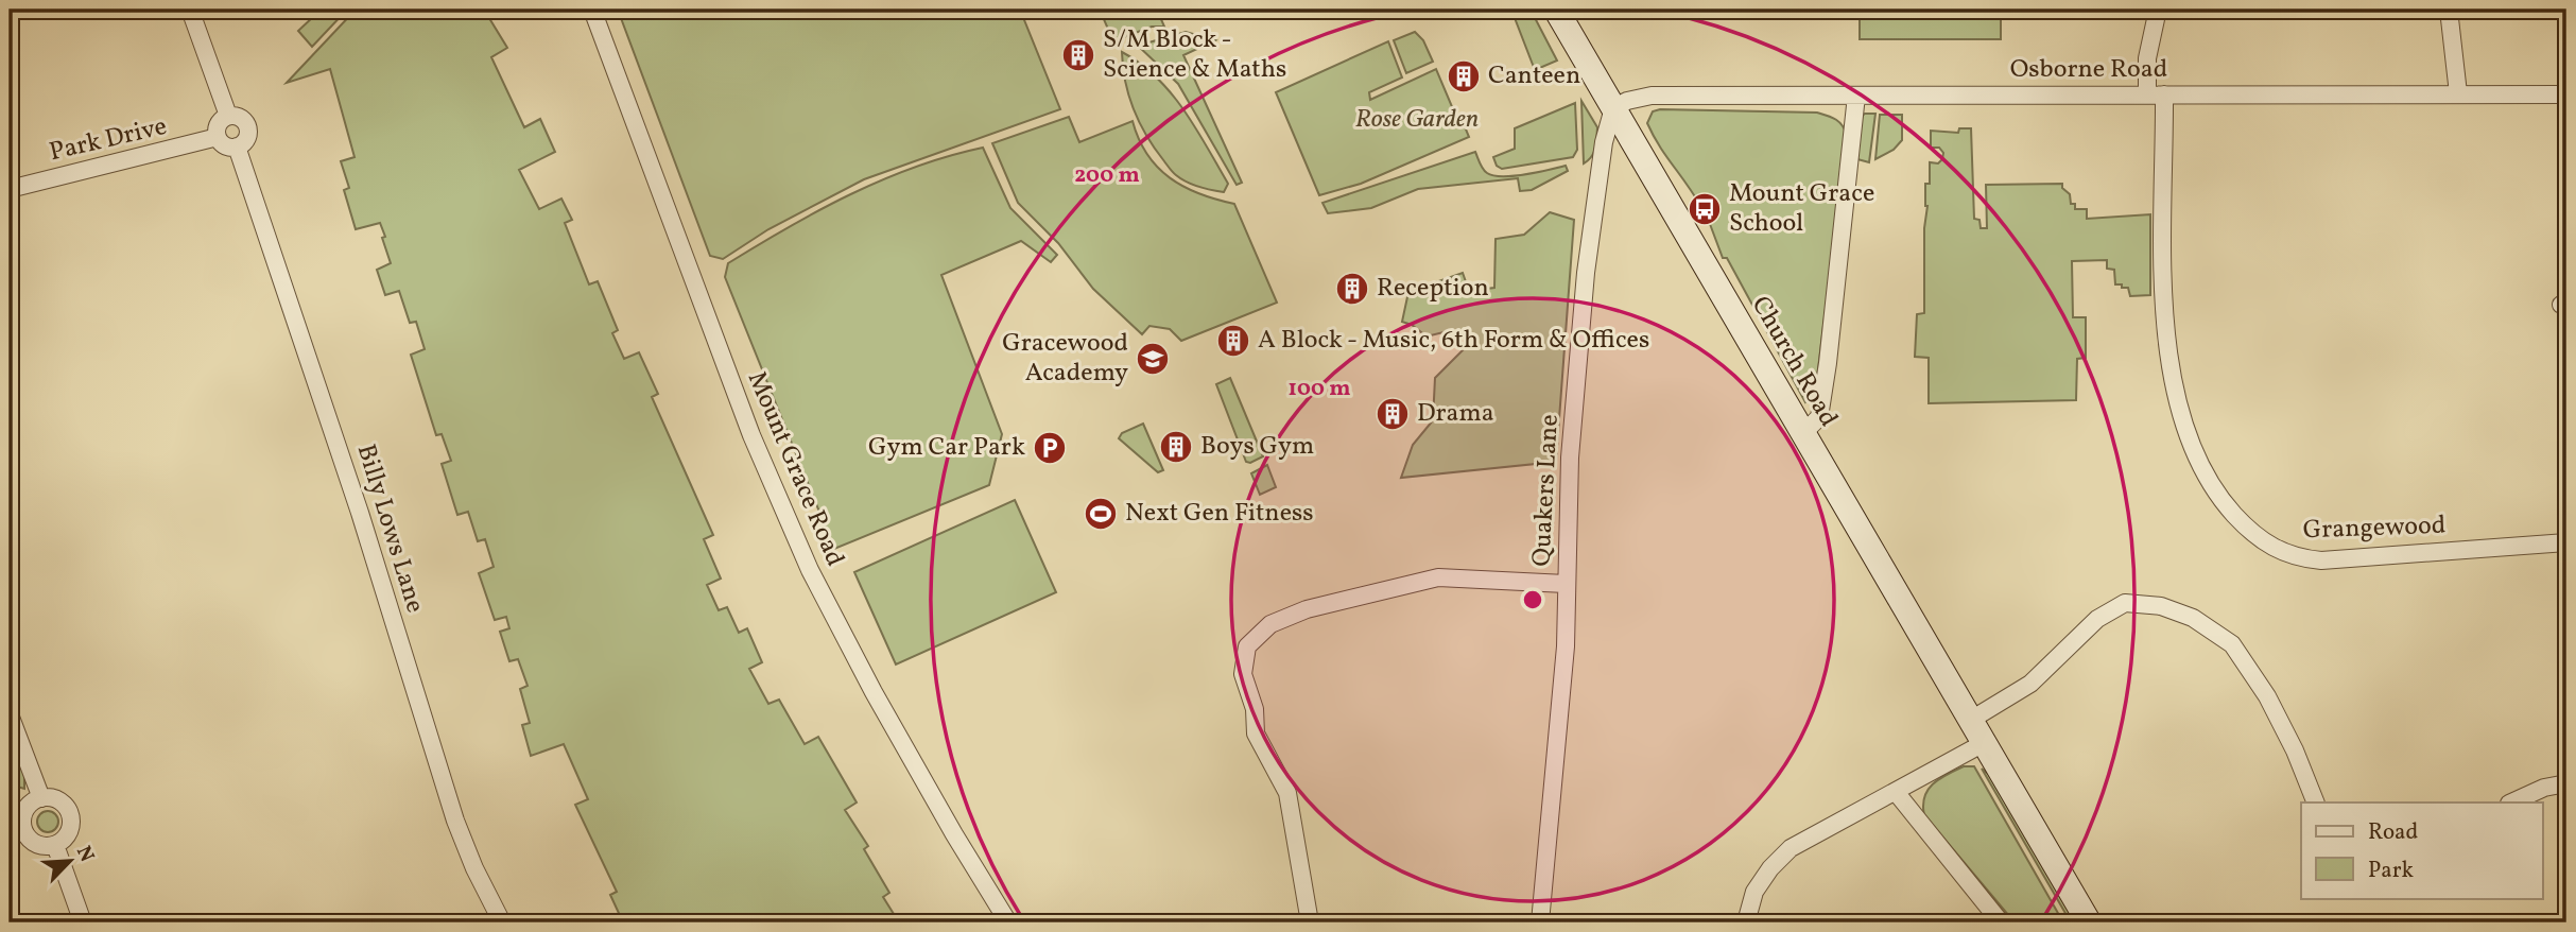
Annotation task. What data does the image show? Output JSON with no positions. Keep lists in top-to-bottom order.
{
  "streets": {
    "street": [
      "Osborne Road",
      "Park Drive",
      "Church Road",
      "Mount Grace Road",
      "Quakers Lane",
      "Billy Lows Lane",
      "Grangewood"
    ]
  },
  "crossings": [
    ["Osborne Road", "Church Road"],
    ["Osborne Road", "Quakers Lane"],
    ["Osborne Road", "Grangewood"],
    ["Park Drive", "Billy Lows Lane"],
    ["Church Road", "Quakers Lane"]
  ],
  "parks": ["Rose Garden"],
  "places": {
    "building": [
      "S/M Block - Science & Maths",
      "Canteen",
      "Reception",
      "A Block - Music, 6th Form & Offices",
      "Drama",
      "Boys Gym"
    ],
    "bus stop": ["Mount Grace School"],
    "school or university": ["Gracewood Academy"],
    "parking": ["Gym Car Park"],
    "sports": ["Next Gen Fitness"]
  },
  "legend": ["Road", "Park"],
  "north": "top right",
  "rings": ["200 m", "100 m"]
}
